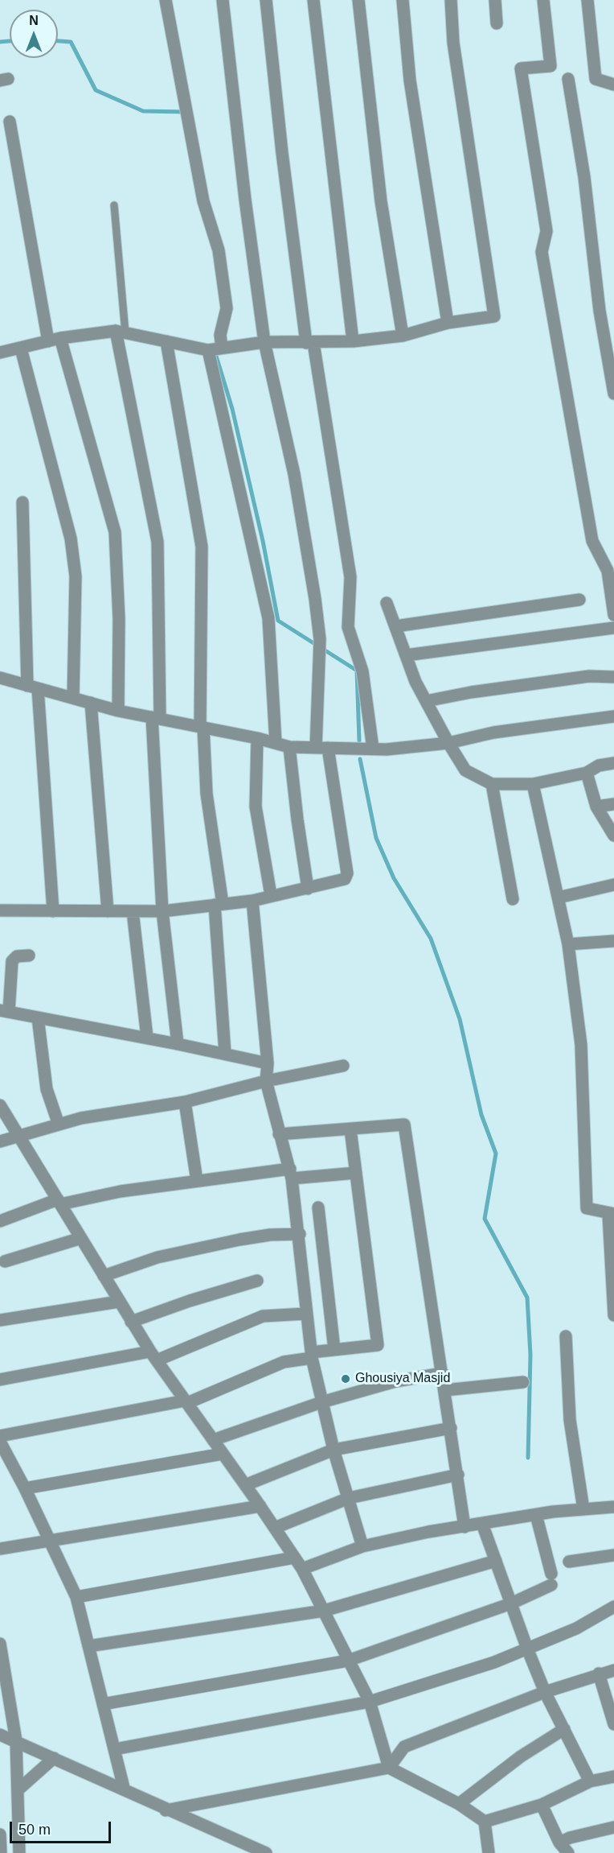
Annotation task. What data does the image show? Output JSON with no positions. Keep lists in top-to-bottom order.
{
  "places": ["Ghousiya Masjid"],
  "scale_bar": "50 m",
  "north": "top"
}
